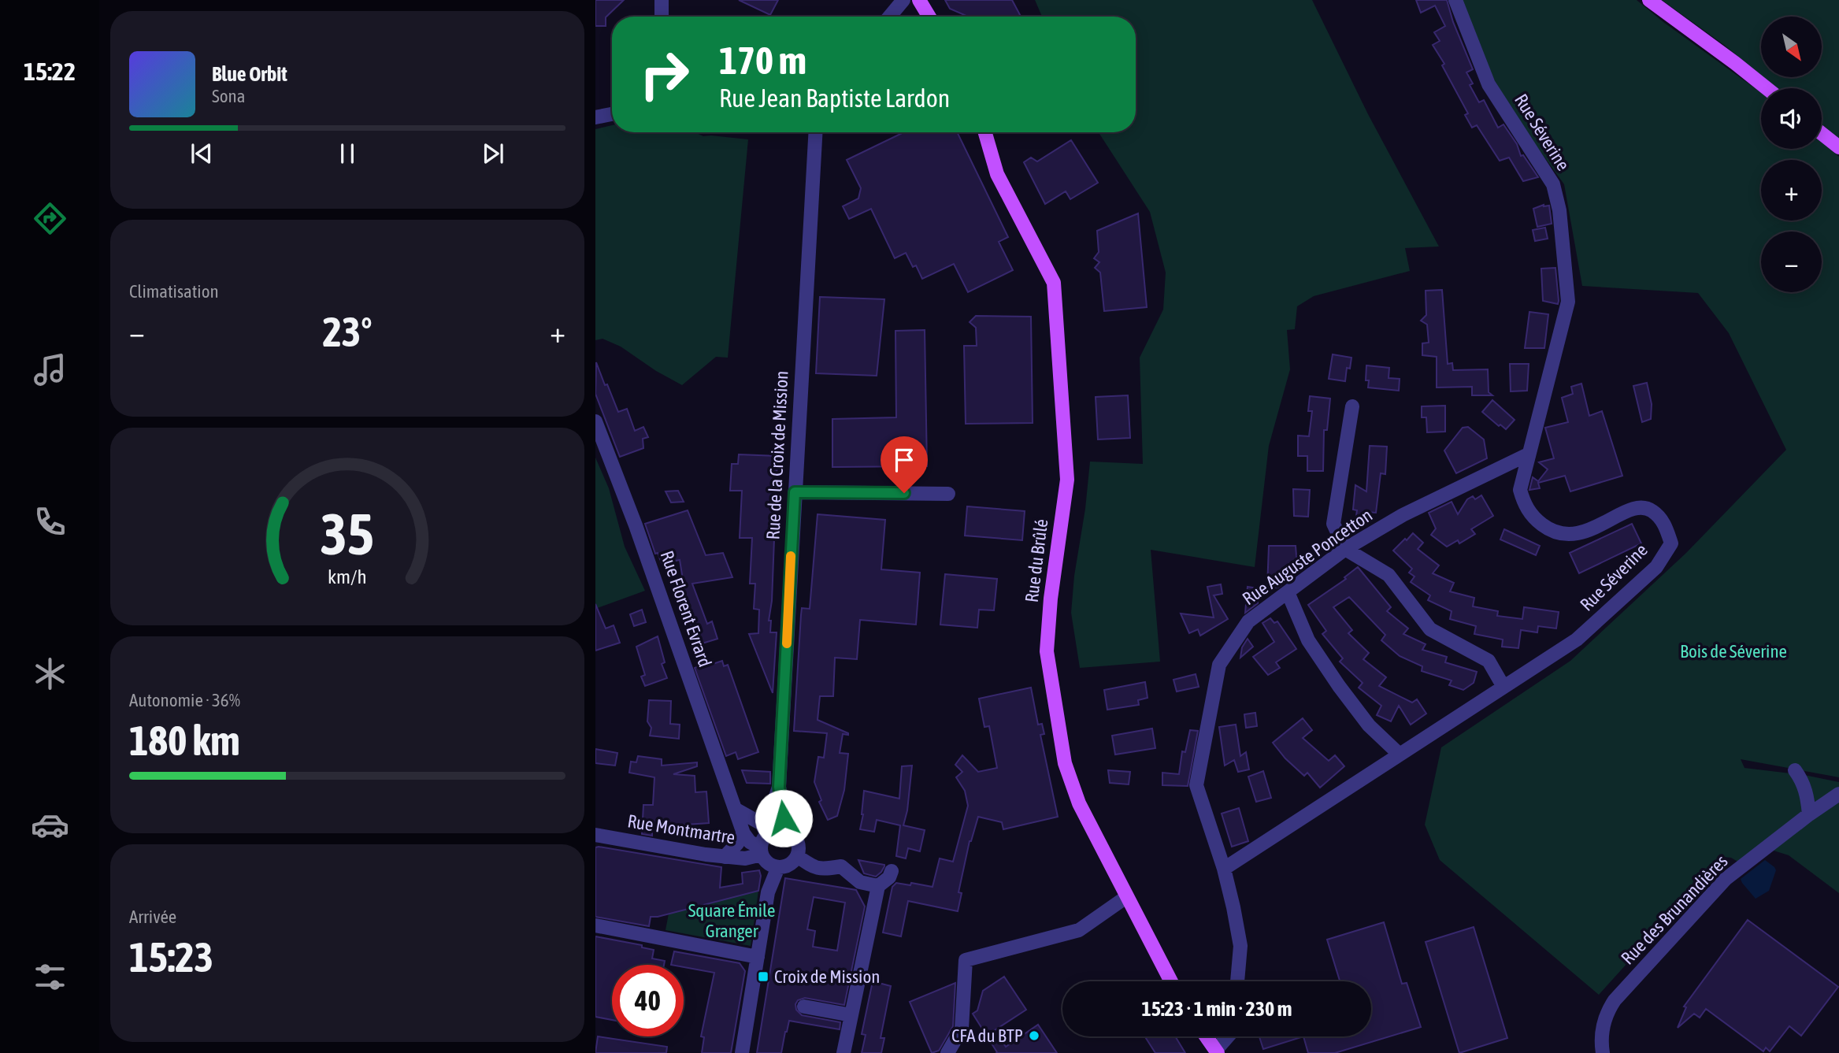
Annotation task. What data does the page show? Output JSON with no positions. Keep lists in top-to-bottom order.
{
  "streets": {
    "main road": ["Rue du Brûlé"],
    "street": [
      "Rue Séverine",
      "Rue de la Croix de Mission",
      "Rue Auguste Poncetton",
      "Rue Florent Evrard",
      "Rue Montmartre",
      "Rue des Brunandières"
    ]
  },
  "crossings": [
    ["Rue Séverine", "Rue Auguste Poncetton"],
    ["Rue de la Croix de Mission", "Rue Montmartre"]
  ],
  "parks": ["Bois de Séverine", "Square Émile Granger"],
  "places": {
    "transit": ["Croix de Mission"],
    "other": ["CFA du BTP"]
  },
  "north": "bottom right",
  "page": {
    "tabs": "15:22",
    "map_buttons": ["+", "−"],
    "turn": ["170 m", "Rue Jean Baptiste Lardon"],
    "song": ["Blue Orbit", "Sona"],
    "tile": [
      "Climatisation",
      ["Autonomie · 36%", "180 km"],
      ["Arrivée", "15:23"]
    ],
    "heat": ["−", "23°", "+"],
    "limit": "40",
    "trip": "15:23 · 1 min · 230 m",
    "gauge": ["35", "km/h"]
  }
}
